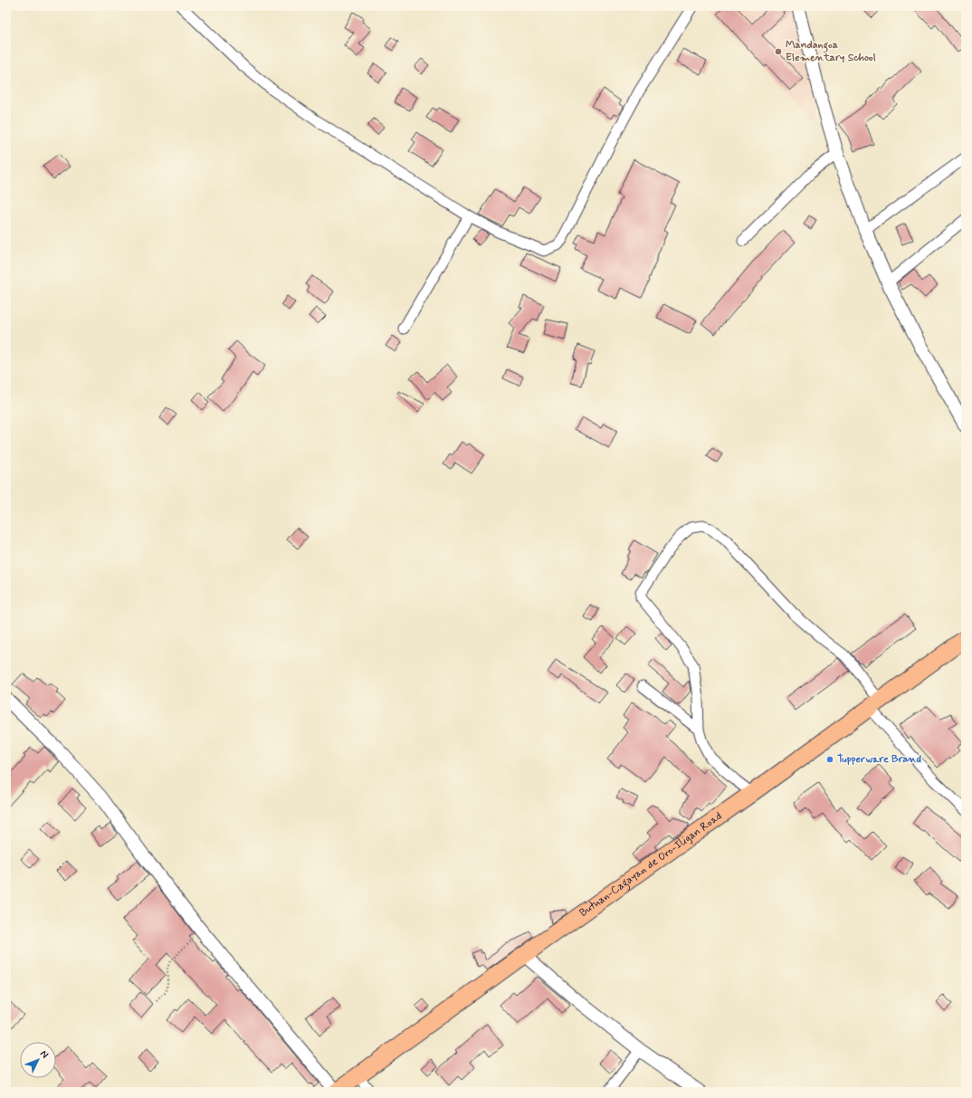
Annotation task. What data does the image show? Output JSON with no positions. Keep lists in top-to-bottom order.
{
  "streets": {
    "highway": ["Butuan-Cagayan de Oro-Iligan Road"]
  },
  "places": ["Mandangoa Elementary School", "Tupperware Brand"],
  "north": "top right"
}
